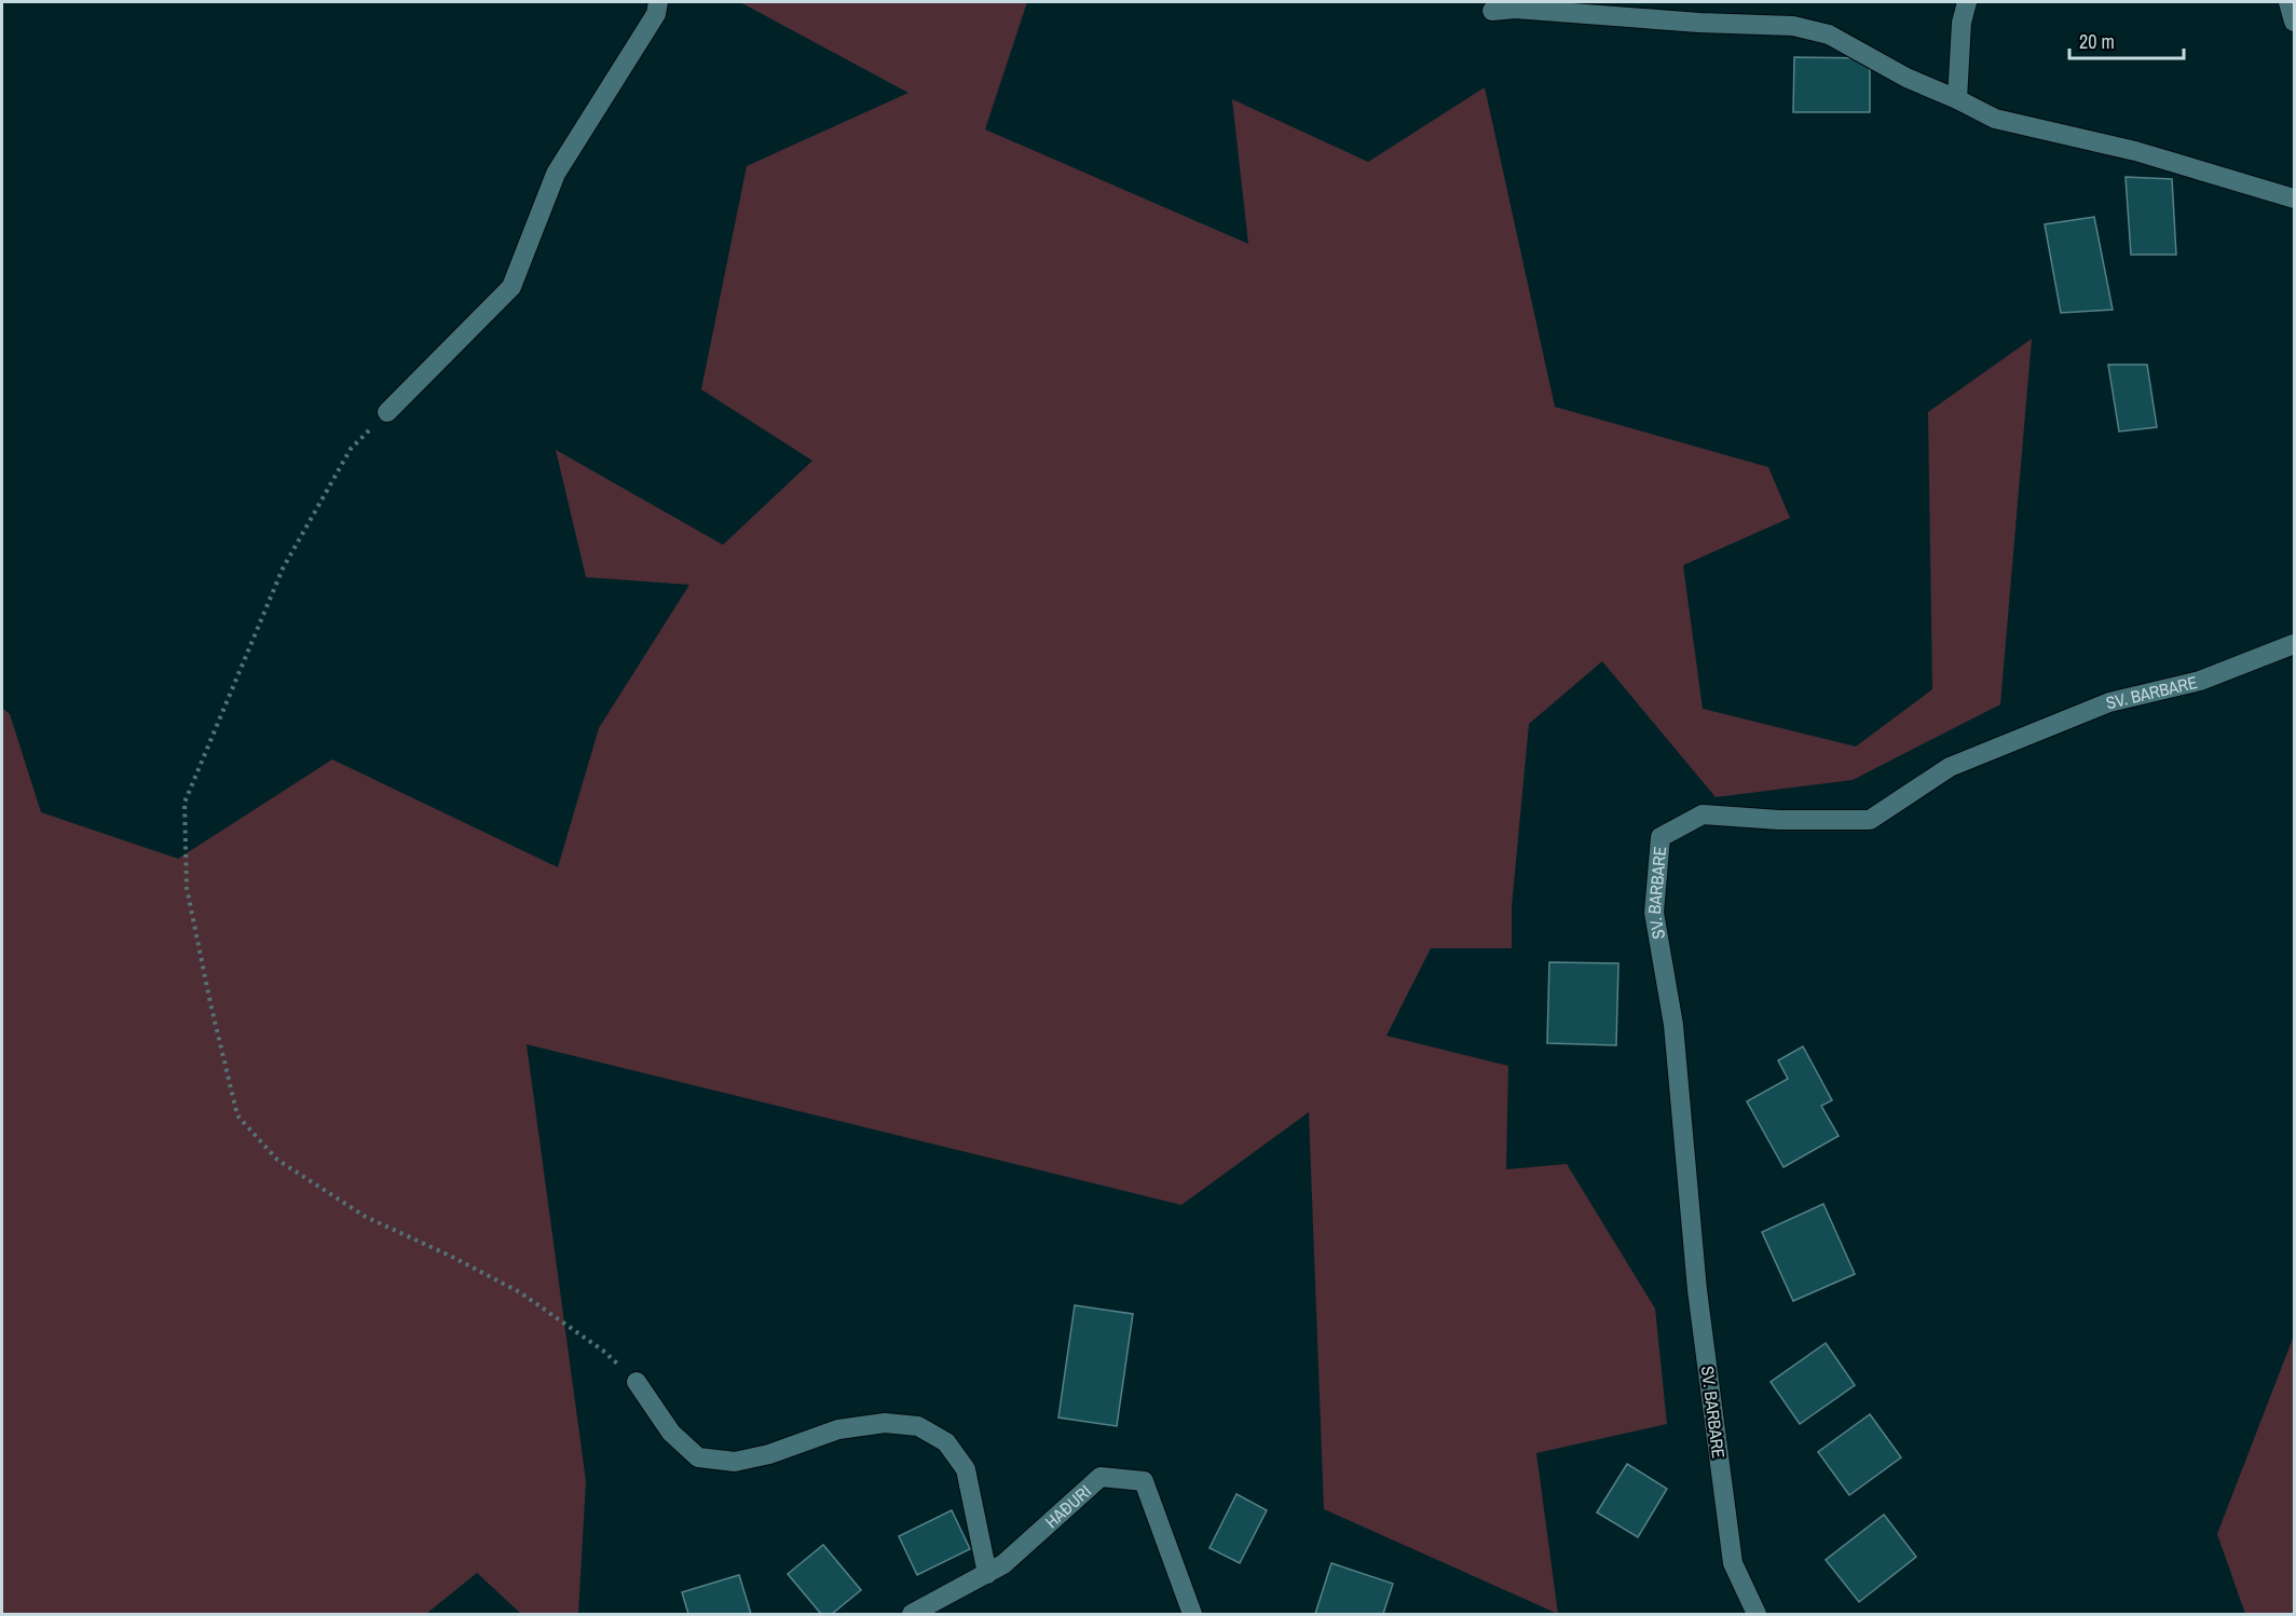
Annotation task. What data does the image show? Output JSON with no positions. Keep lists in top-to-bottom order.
{
  "streets": {
    "street": ["SV. BARBARE", "HAĐURI"]
  },
  "scale_bar": "20 m"
}
